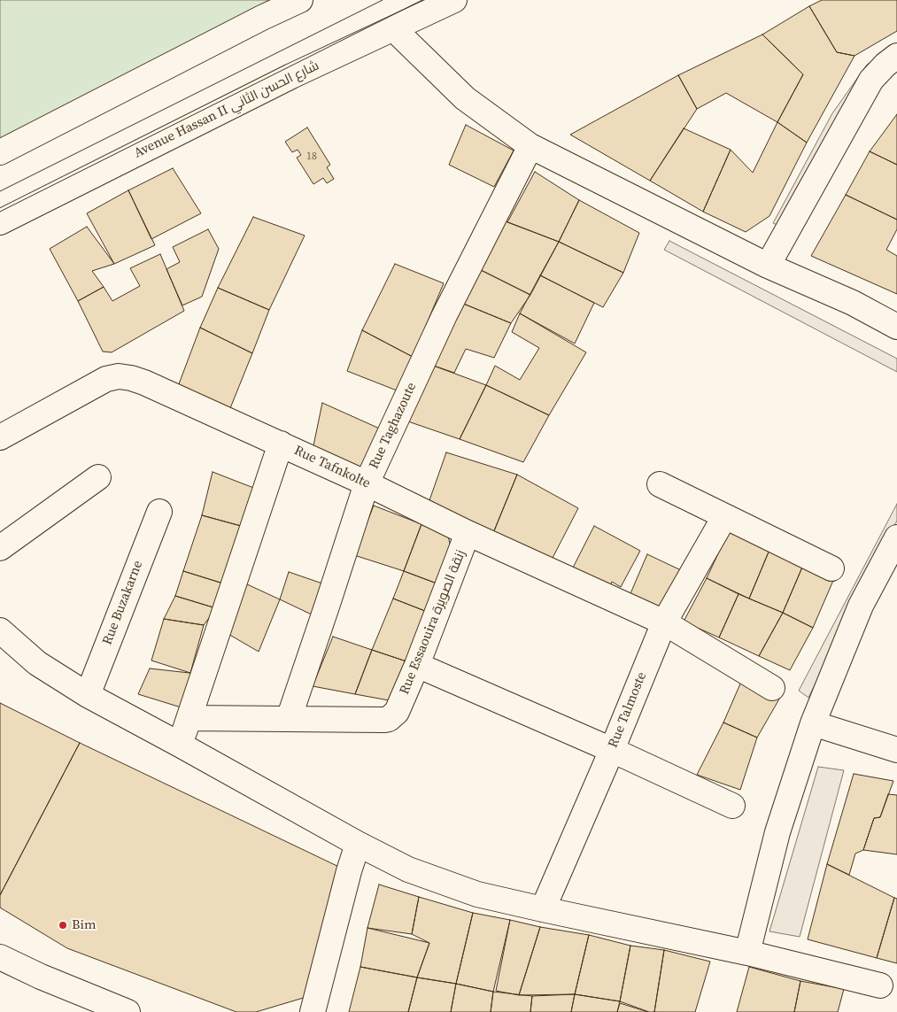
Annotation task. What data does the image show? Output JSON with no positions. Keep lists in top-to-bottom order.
{
  "streets": {
    "main road": [
      "Avenue Hassan II شارع الحسن الثاني",
      "Rue Taghazoute",
      "Rue Tafnkolte",
      "Rue Buzakarne",
      "Rue Essaouira زنقة الصويرة",
      "Rue Talmoste"
    ]
  },
  "crossings": [
    ["Rue Taghazoute", "Rue Tafnkolte"],
    ["Rue Taghazoute", "Rue Essaouira زنقة الصويرة"],
    ["Rue Tafnkolte", "Rue Essaouira زنقة الصويرة"],
    ["Rue Tafnkolte", "Rue Talmoste"]
  ],
  "places": ["Bim"],
  "house_numbers": ["18"]
}
